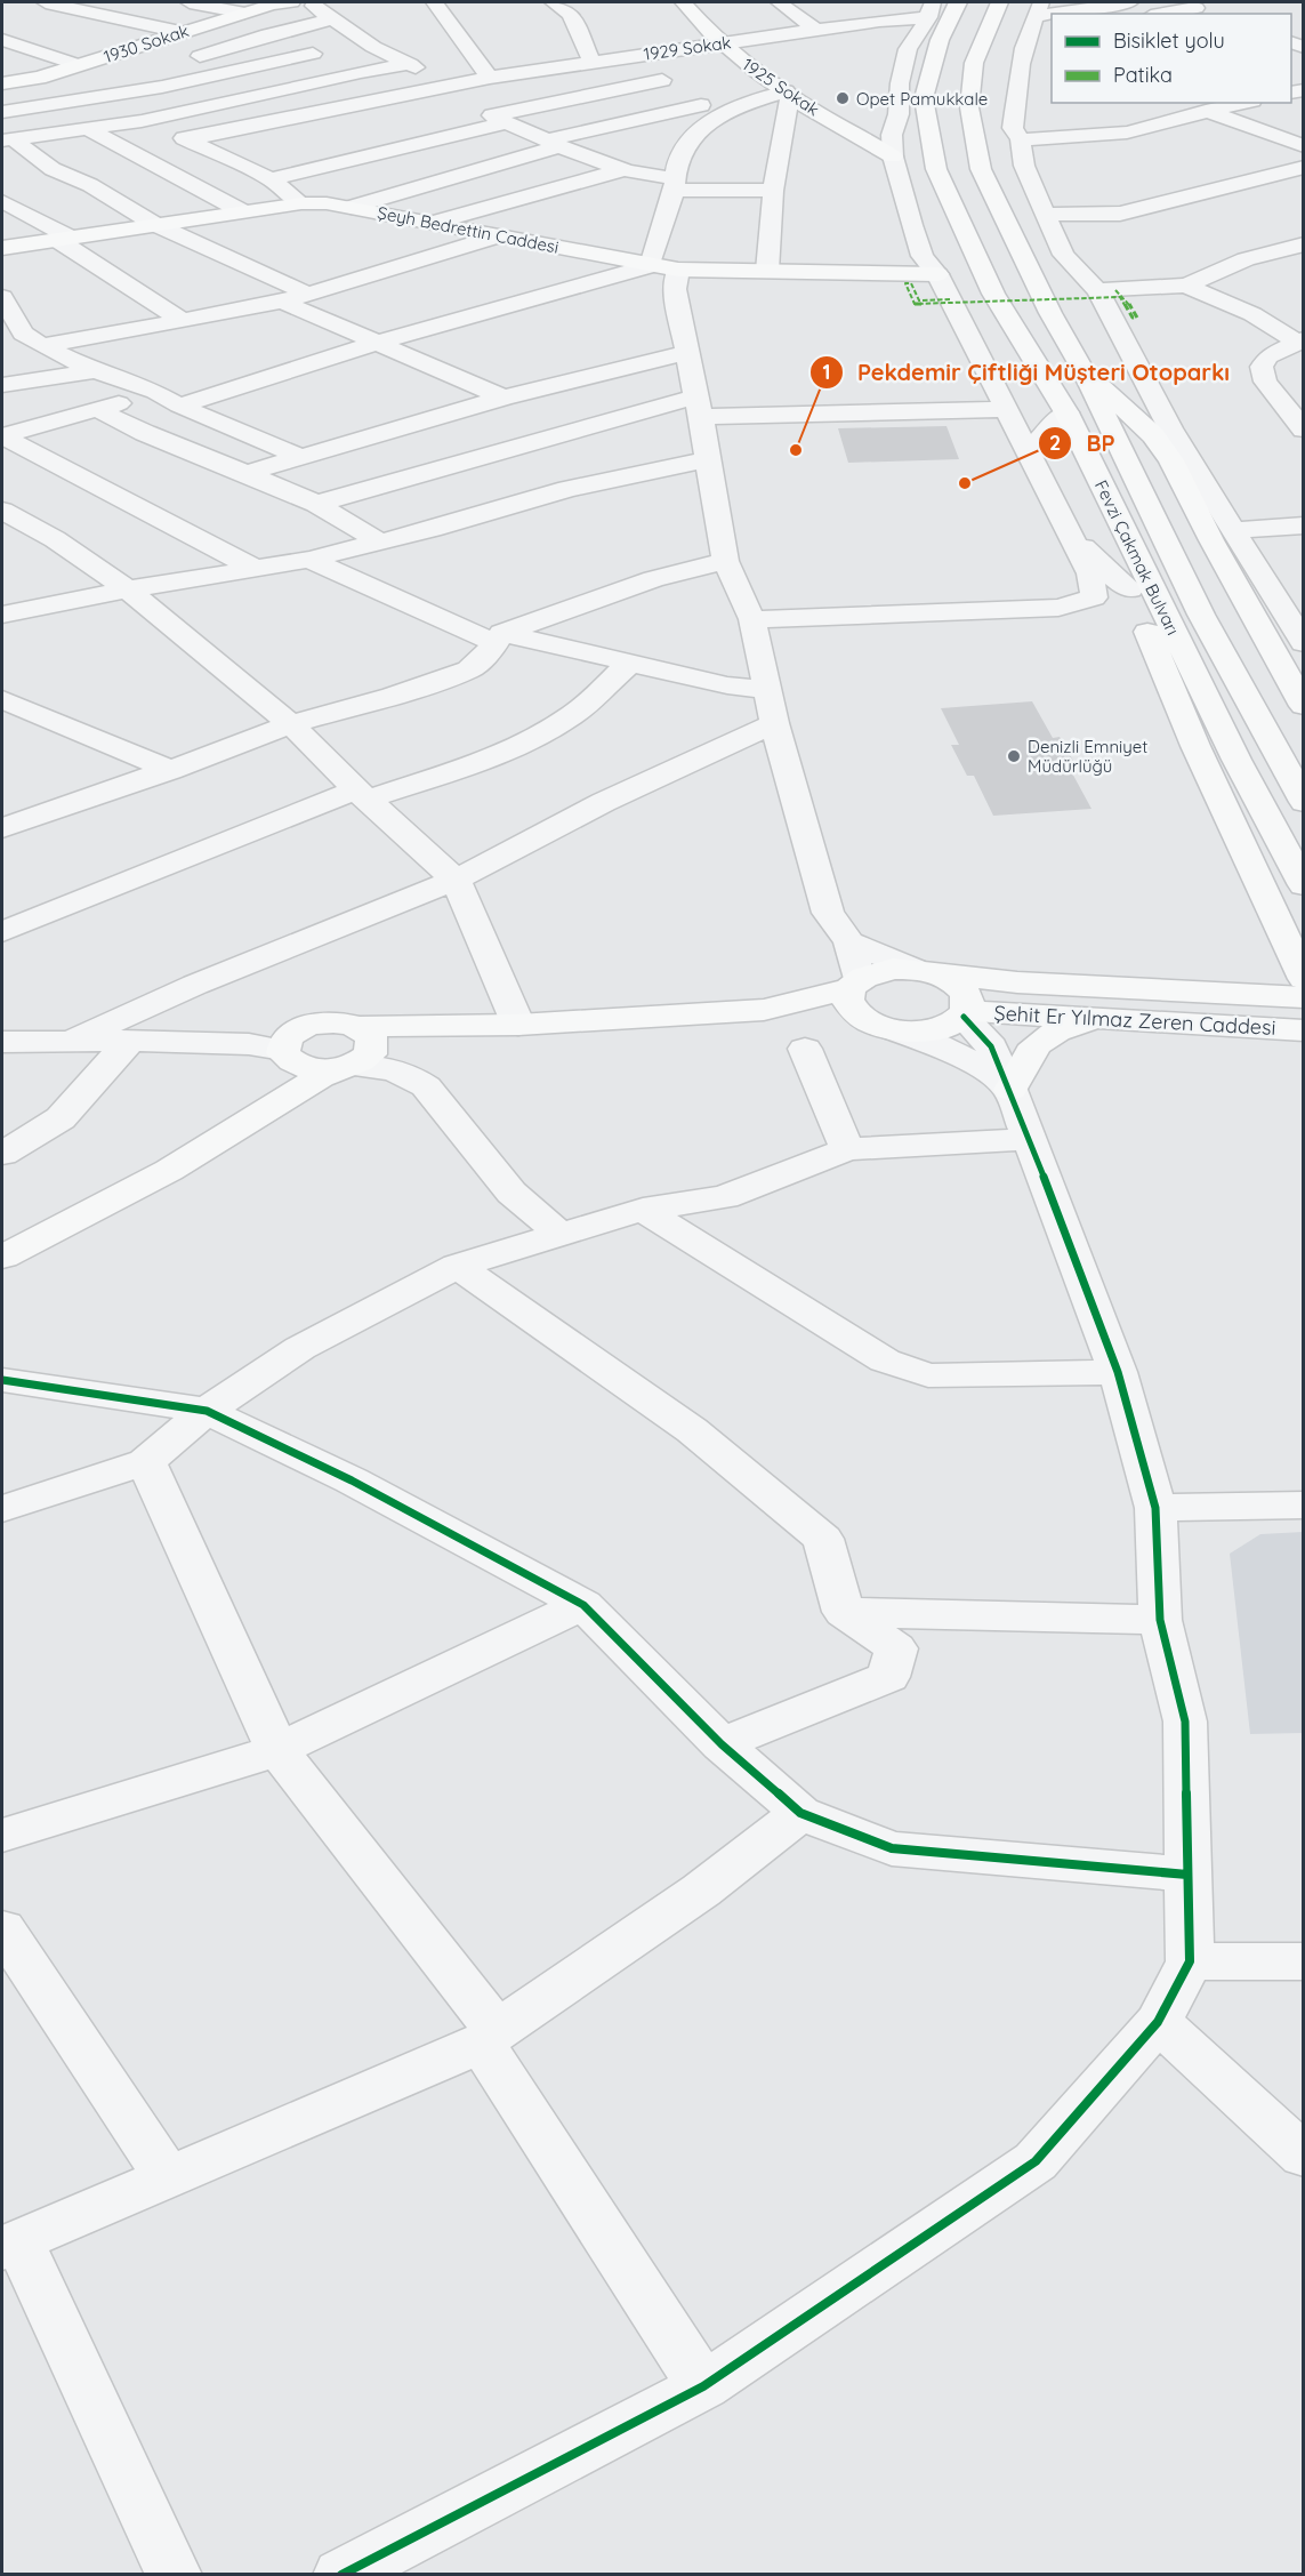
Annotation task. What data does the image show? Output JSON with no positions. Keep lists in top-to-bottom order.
{
  "streets": {
    "main road": [
      "1930 Sokak",
      "1925 Sokak",
      "Şeyh Bedrettin Caddesi",
      "Fevzi Çakmak Bulvarı",
      "Şehit Er Yılmaz Zeren Caddesi"
    ],
    "street": ["1929 Sokak"]
  },
  "crossings": [
    ["1929 Sokak", "1925 Sokak"]
  ],
  "places": [
    "Opet Pamukkale",
    "Pekdemir Çiftliği Müşteri Otoparkı",
    "BP",
    "Denizli Emniyet Müdürlüğü"
  ],
  "legend": ["Bisiklet yolu", "Patika"]
}
